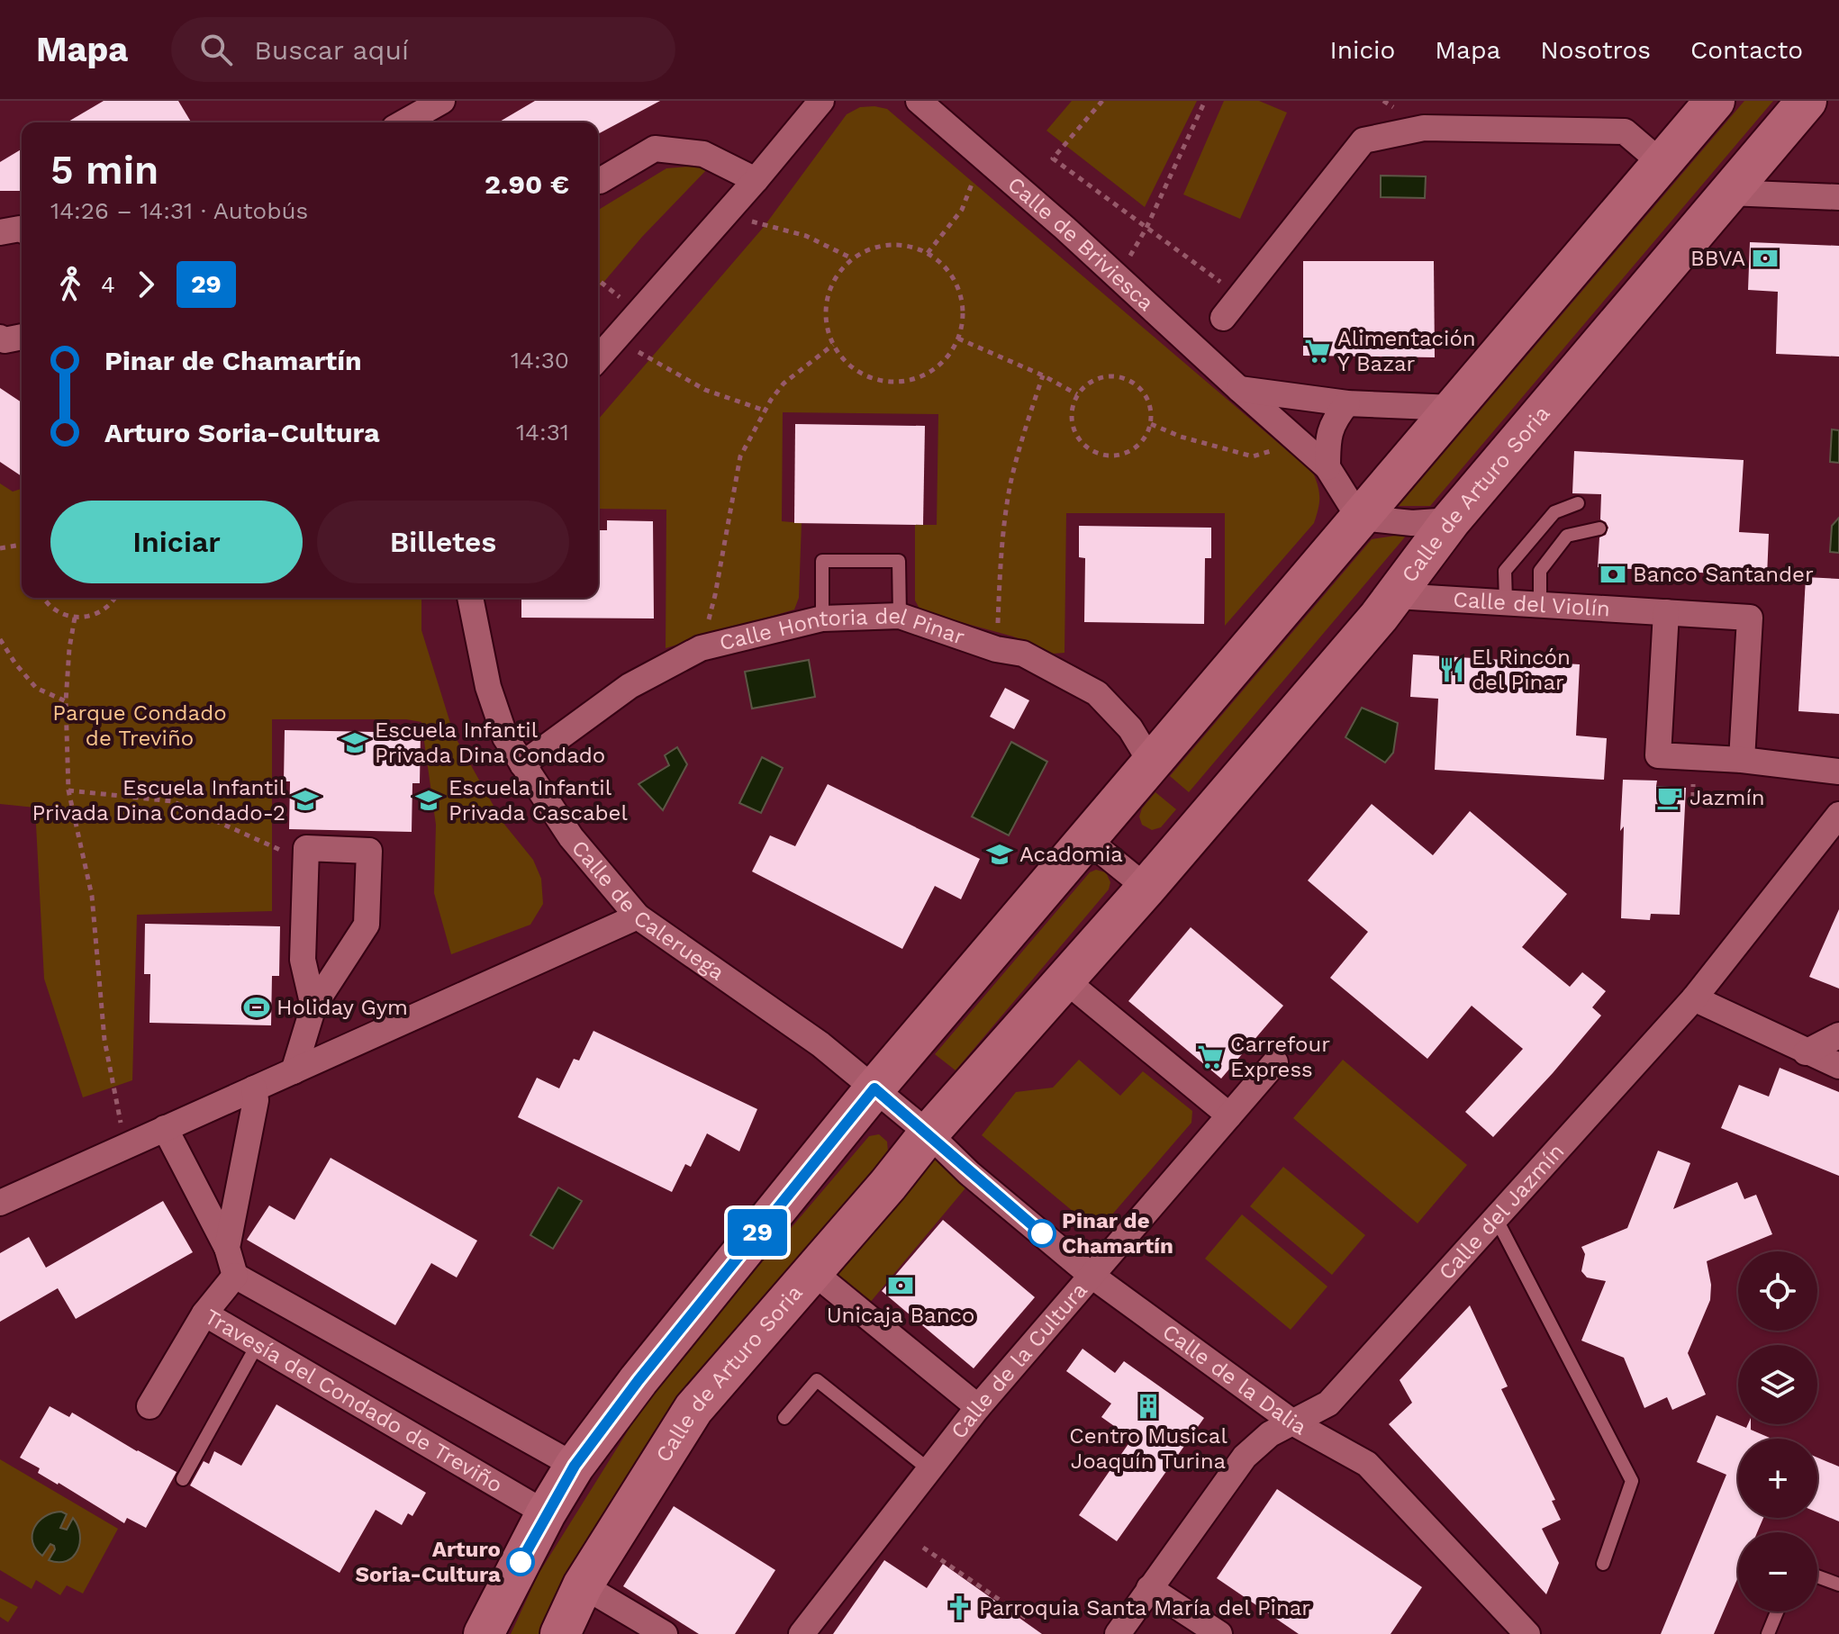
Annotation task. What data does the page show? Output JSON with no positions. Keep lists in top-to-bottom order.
{
  "streets": {
    "main road": ["Calle de Arturo Soria"],
    "street": [
      "Calle de Briviesca",
      "Calle del Violín",
      "Calle Hontoria del Pinar",
      "Calle de Caleruega",
      "Calle del Jazmín",
      "Calle de la Cultura",
      "Calle de la Dalia",
      "Travesía del Condado de Treviño"
    ]
  },
  "crossings": [
    ["Calle de Arturo Soria", "Calle del Violín"],
    ["Calle de Arturo Soria", "Calle de la Dalia"],
    ["Calle Hontoria del Pinar", "Calle de Caleruega"],
    ["Calle del Jazmín", "Calle de la Dalia"],
    ["Calle de la Cultura", "Calle de la Dalia"]
  ],
  "parks": ["Parque Condado de Treviño"],
  "places": {
    "bank": ["BBVA", "Banco Santander", "Unicaja Banco"],
    "supermarket": ["Alimentación Y Bazar", "Carrefour Express"],
    "restaurant": ["El Rincón del Pinar"],
    "school or university": [
      "Escuela Infantil Privada Dina Condado",
      "Escuela Infantil Privada Dina Condado-2",
      "Escuela Infantil Privada Cascabel",
      "Acadomia"
    ],
    "cafe": ["Jazmín"],
    "sports": ["Holiday Gym"],
    "other": ["Pinar de Chamartín", "Arturo Soria-Cultura"],
    "building": ["Centro Musical Joaquín Turina"],
    "church": ["Parroquia Santa María del Pinar"]
  },
  "lines": ["bus line 29"],
  "page": {
    "header": "Mapa",
    "search": "Buscar aquí",
    "nav": [
      "Inicio",
      "Mapa",
      "Nosotros",
      "Contacto"
    ],
    "on_map": "29",
    "heading": ["5 min", "14:26 – 14:31 · Autobús", "2.90 €"],
    "legs": ["4", "29"],
    "list": [
      {
        "name": "Pinar de Chamartín",
        "value": "14:30"
      },
      {
        "name": "Arturo Soria-Cultura",
        "value": "14:31"
      }
    ],
    "buttons": ["Iniciar", "Billetes"],
    "map_buttons": ["+", "−"]
  }
}
